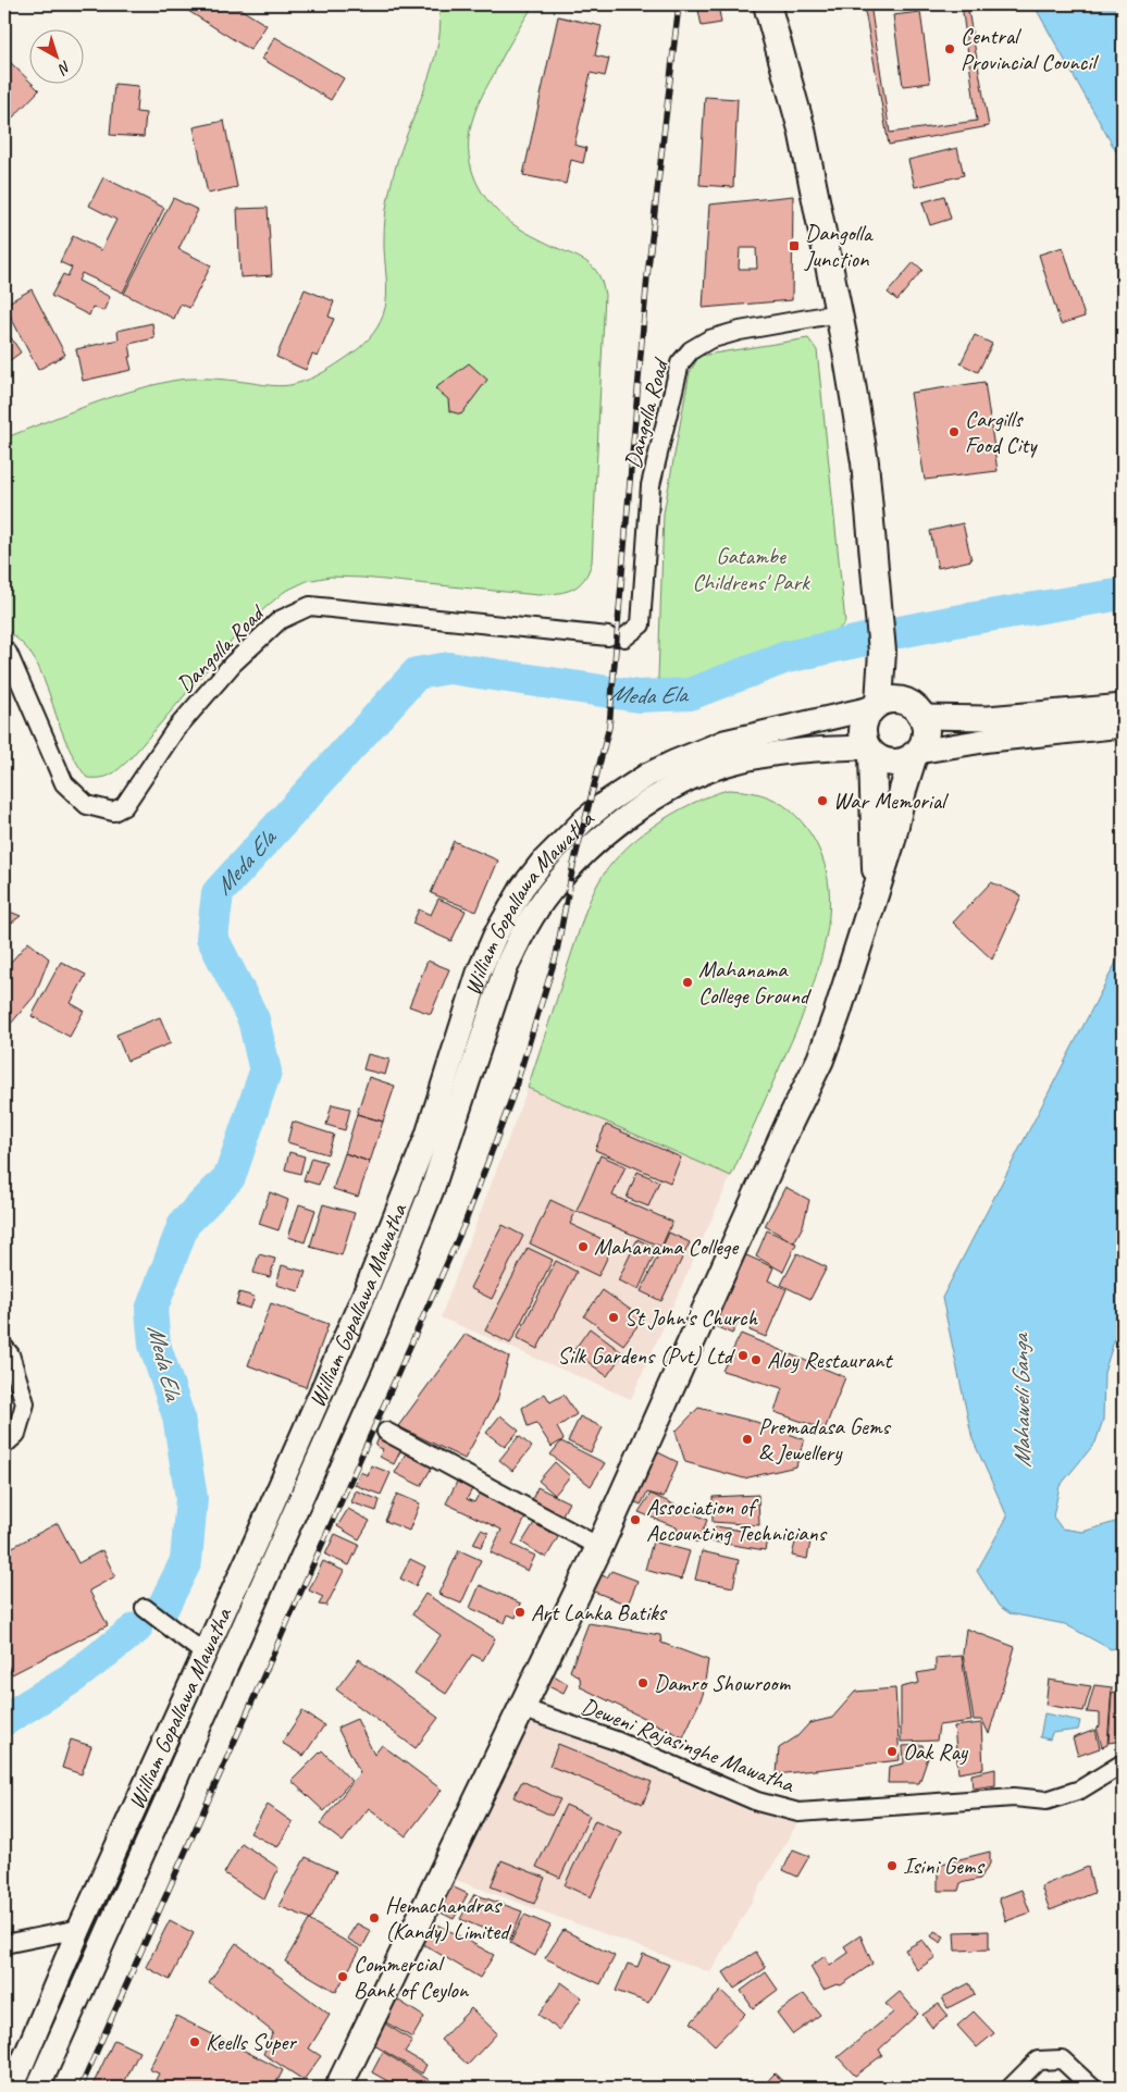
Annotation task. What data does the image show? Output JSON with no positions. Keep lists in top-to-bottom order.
{
  "streets": {
    "main road": ["William Gopallawa Mawatha"],
    "street": ["Dangolla Road", "Deweni Rajasinghe Mawatha"]
  },
  "water": ["Meda Ela", "Mahaweli Ganga"],
  "parks": ["Gatambe Childrens' Park"],
  "places": {
    "other": [
      "Central Provincial Council",
      "Cargills Food City",
      "War Memorial",
      "Mahanama College Ground",
      "Mahanama College",
      "St John's Church",
      "Silk Gardens (Pvt) Ltd",
      "Aloy Restaurant",
      "Premadasa Gems & Jewellery",
      "Association of Accounting Technicians",
      "Art Lanka Batiks",
      "Damro Showroom",
      "Oak Ray",
      "Isini Gems",
      "Hemachandras (Kandy) Limited",
      "Commercial Bank of Ceylon",
      "Keells Super"
    ],
    "transit": ["Dangolla Junction"]
  },
  "north": "bottom right"
}
